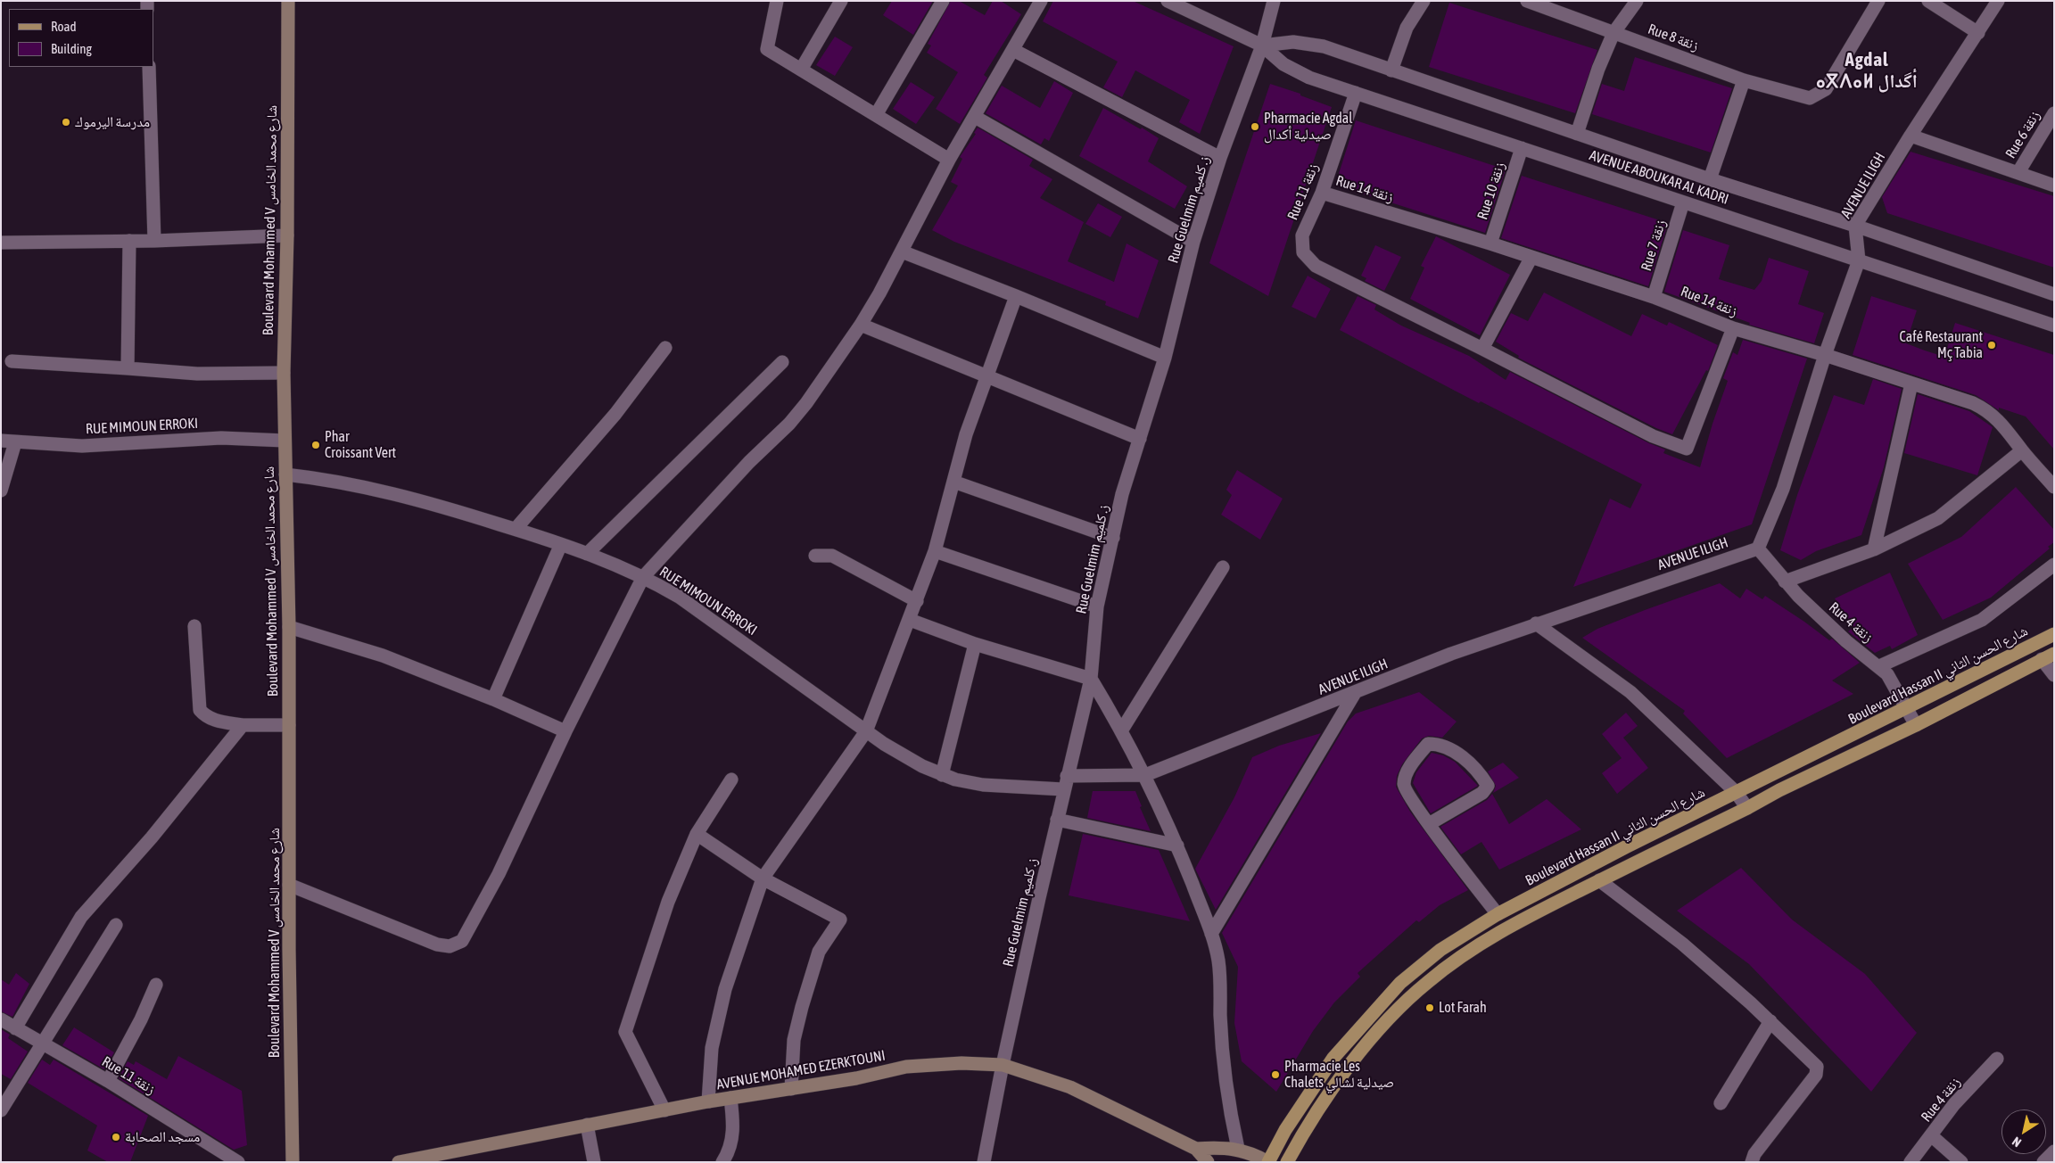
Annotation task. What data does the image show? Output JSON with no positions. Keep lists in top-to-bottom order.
{
  "streets": {
    "main road": ["Boulevard Mohammed V شارع محمد الخامس", "Boulevard Hassan II شارع الحسن الثاني", "AVENUE MOHAMED EZERKTOUNI"],
    "street": [
      "Rue 8 زنقة",
      "Rue 6 زنقة",
      "AVENUE ABOUKAR AL KADRI",
      "AVENUE ILIGH",
      "Rue 14 زنقة",
      "Rue 10 زنقة",
      "Rue 11 زنقة",
      "Rue Guelmim ز. كلميم",
      "Rue 7 زنقة",
      "RUE MIMOUN ERROKI",
      "Rue 4 زنقة"
    ]
  },
  "crossings": [
    ["AVENUE ABOUKAR AL KADRI", "AVENUE ILIGH"],
    ["AVENUE ABOUKAR AL KADRI", "Rue 10 زنقة"],
    ["AVENUE ABOUKAR AL KADRI", "Rue 11 زنقة"],
    ["AVENUE ABOUKAR AL KADRI", "Rue Guelmim ز. كلميم"],
    ["AVENUE ABOUKAR AL KADRI", "Rue 7 زنقة"],
    ["AVENUE ILIGH", "Rue 14 زنقة"],
    ["AVENUE ILIGH", "Rue Guelmim ز. كلميم"],
    ["AVENUE ILIGH", "RUE MIMOUN ERROKI"],
    ["AVENUE ILIGH", "Rue 4 زنقة"],
    ["Rue 14 زنقة", "Rue 10 زنقة"],
    ["Rue 14 زنقة", "Rue 11 زنقة"],
    ["Rue 14 زنقة", "Rue 7 زنقة"],
    ["Rue Guelmim ز. كلميم", "RUE MIMOUN ERROKI"],
    ["Rue Guelmim ز. كلميم", "AVENUE MOHAMED EZERKTOUNI"],
    ["Boulevard Mohammed V شارع محمد الخامس", "RUE MIMOUN ERROKI"],
    ["Rue 4 زنقة", "Boulevard Hassan II شارع الحسن الثاني"]
  ],
  "districts": ["Agdal ⴰⴳⴷⴰⵍ أگدال"],
  "places": [
    "مدرسة اليرموك",
    "Pharmacie Agdal صيدلية أكدال",
    "Café Restaurant Mç Tabia",
    "Phar Croissant Vert",
    "Lot Farah",
    "Pharmacie Les Chalets صيدلية لشالي",
    "مسجد الصحابة"
  ],
  "legend": ["Road", "Building"],
  "north": "bottom left"
}
